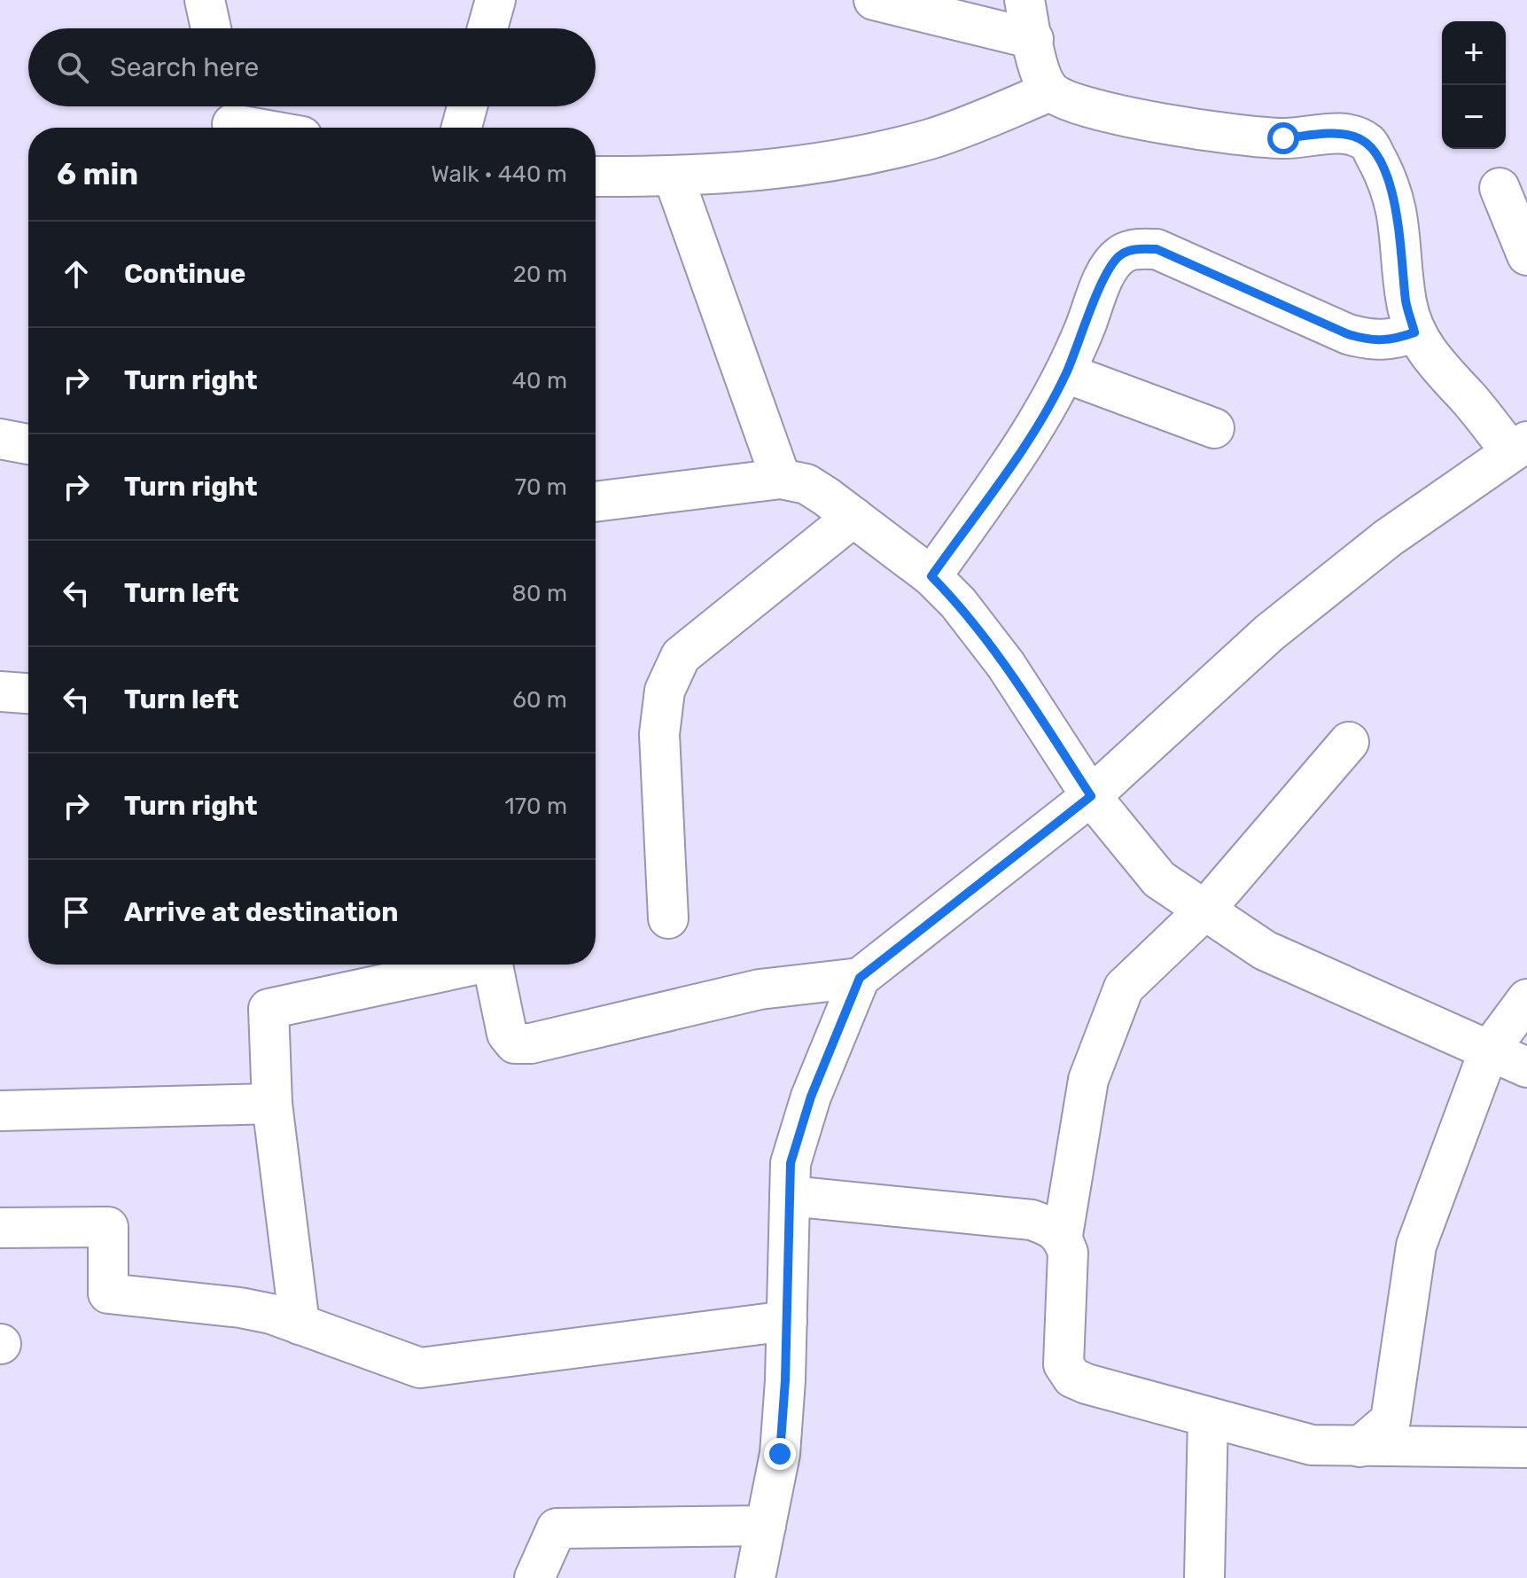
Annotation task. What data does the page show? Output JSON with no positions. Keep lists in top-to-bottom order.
{
  "page": {
    "map_buttons": ["+", "−"],
    "search": "Search here",
    "heading": ["6 min", "Walk · 440 m"],
    "list": [
      ["Continue", "20 m"],
      ["Turn right", "40 m"],
      ["Turn right", "70 m"],
      ["Turn left", "80 m"],
      ["Turn left", "60 m"],
      ["Turn right", "170 m"],
      "Arrive at destination"
    ]
  }
}
